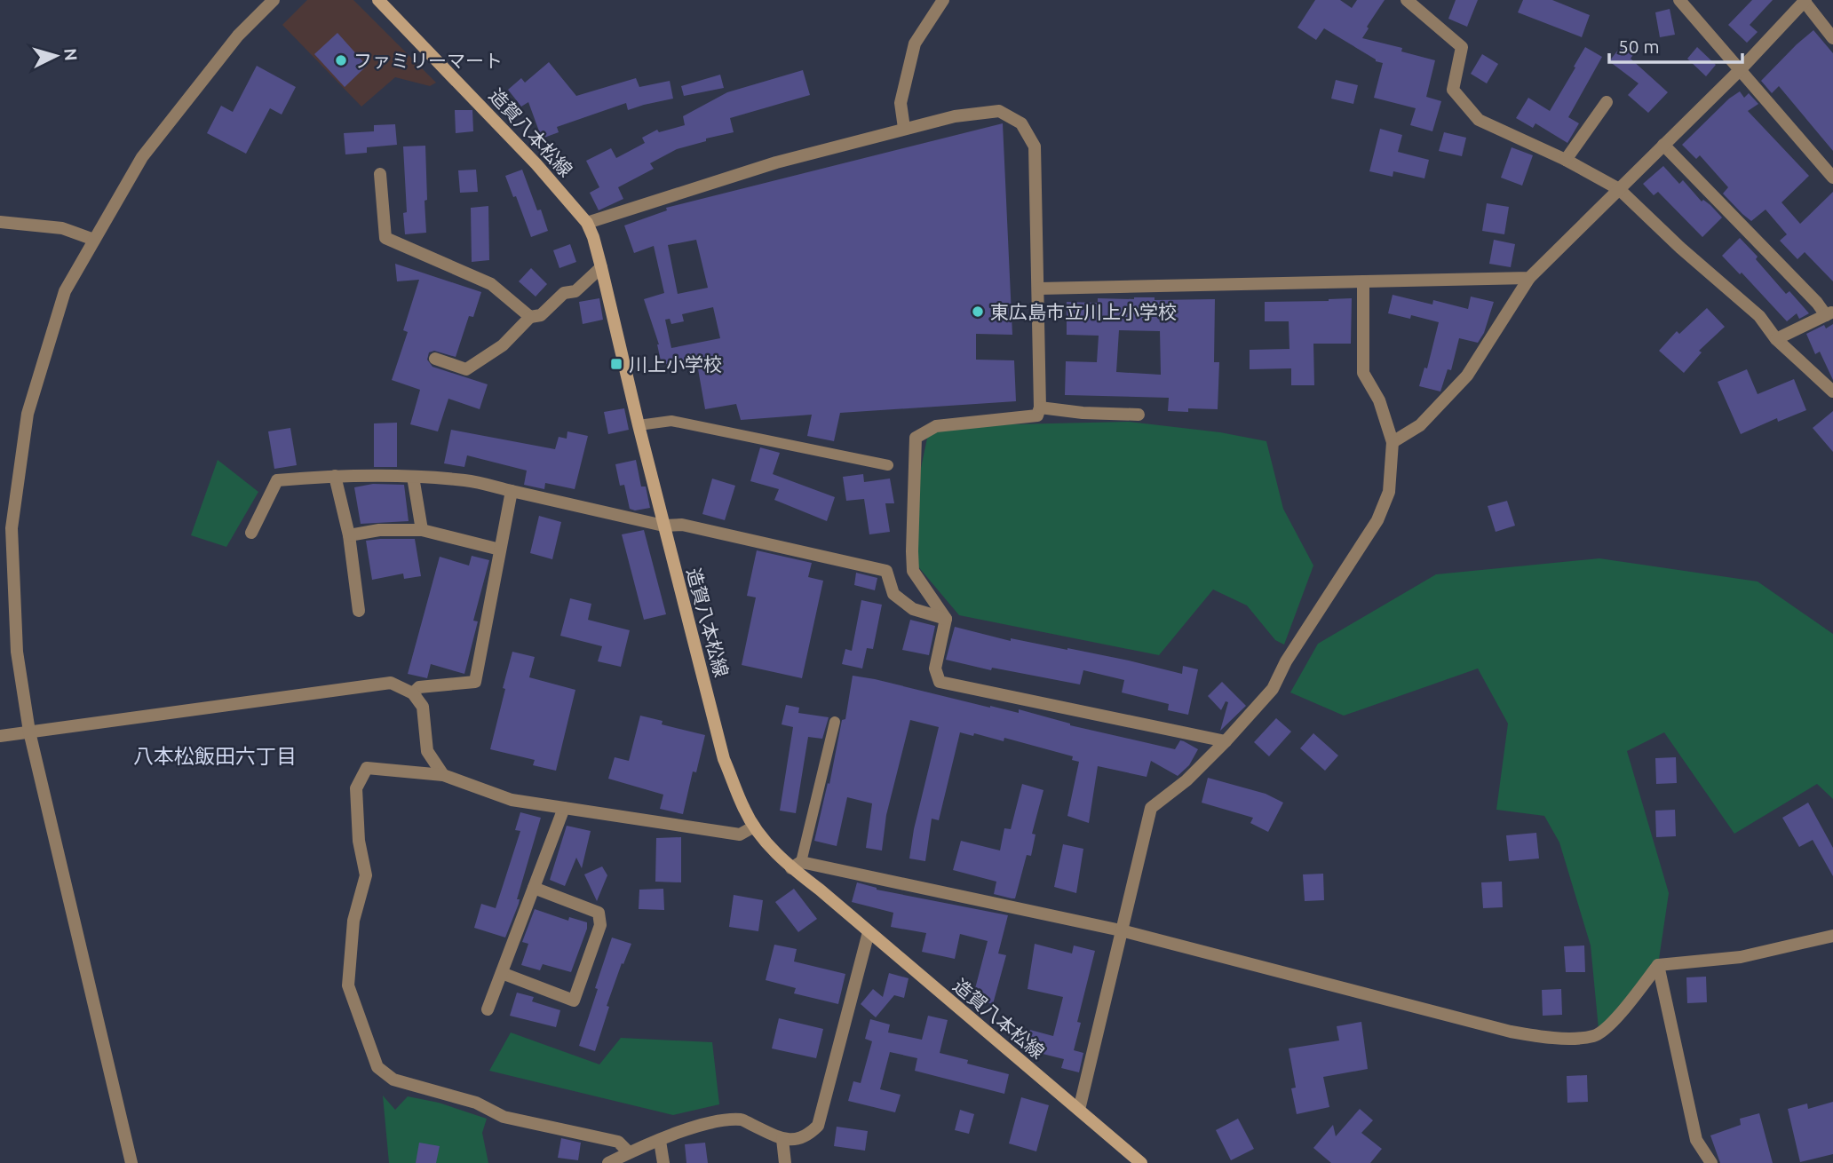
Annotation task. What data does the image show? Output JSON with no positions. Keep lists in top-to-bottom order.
{
  "streets": {
    "main road": ["造賀八本松線"]
  },
  "districts": ["八本松飯田六丁目"],
  "places": {
    "other": ["ファミリーマート", "東広島市立川上小学校"],
    "transit": ["川上小学校"]
  },
  "scale_bar": "50 m",
  "north": "right"
}
